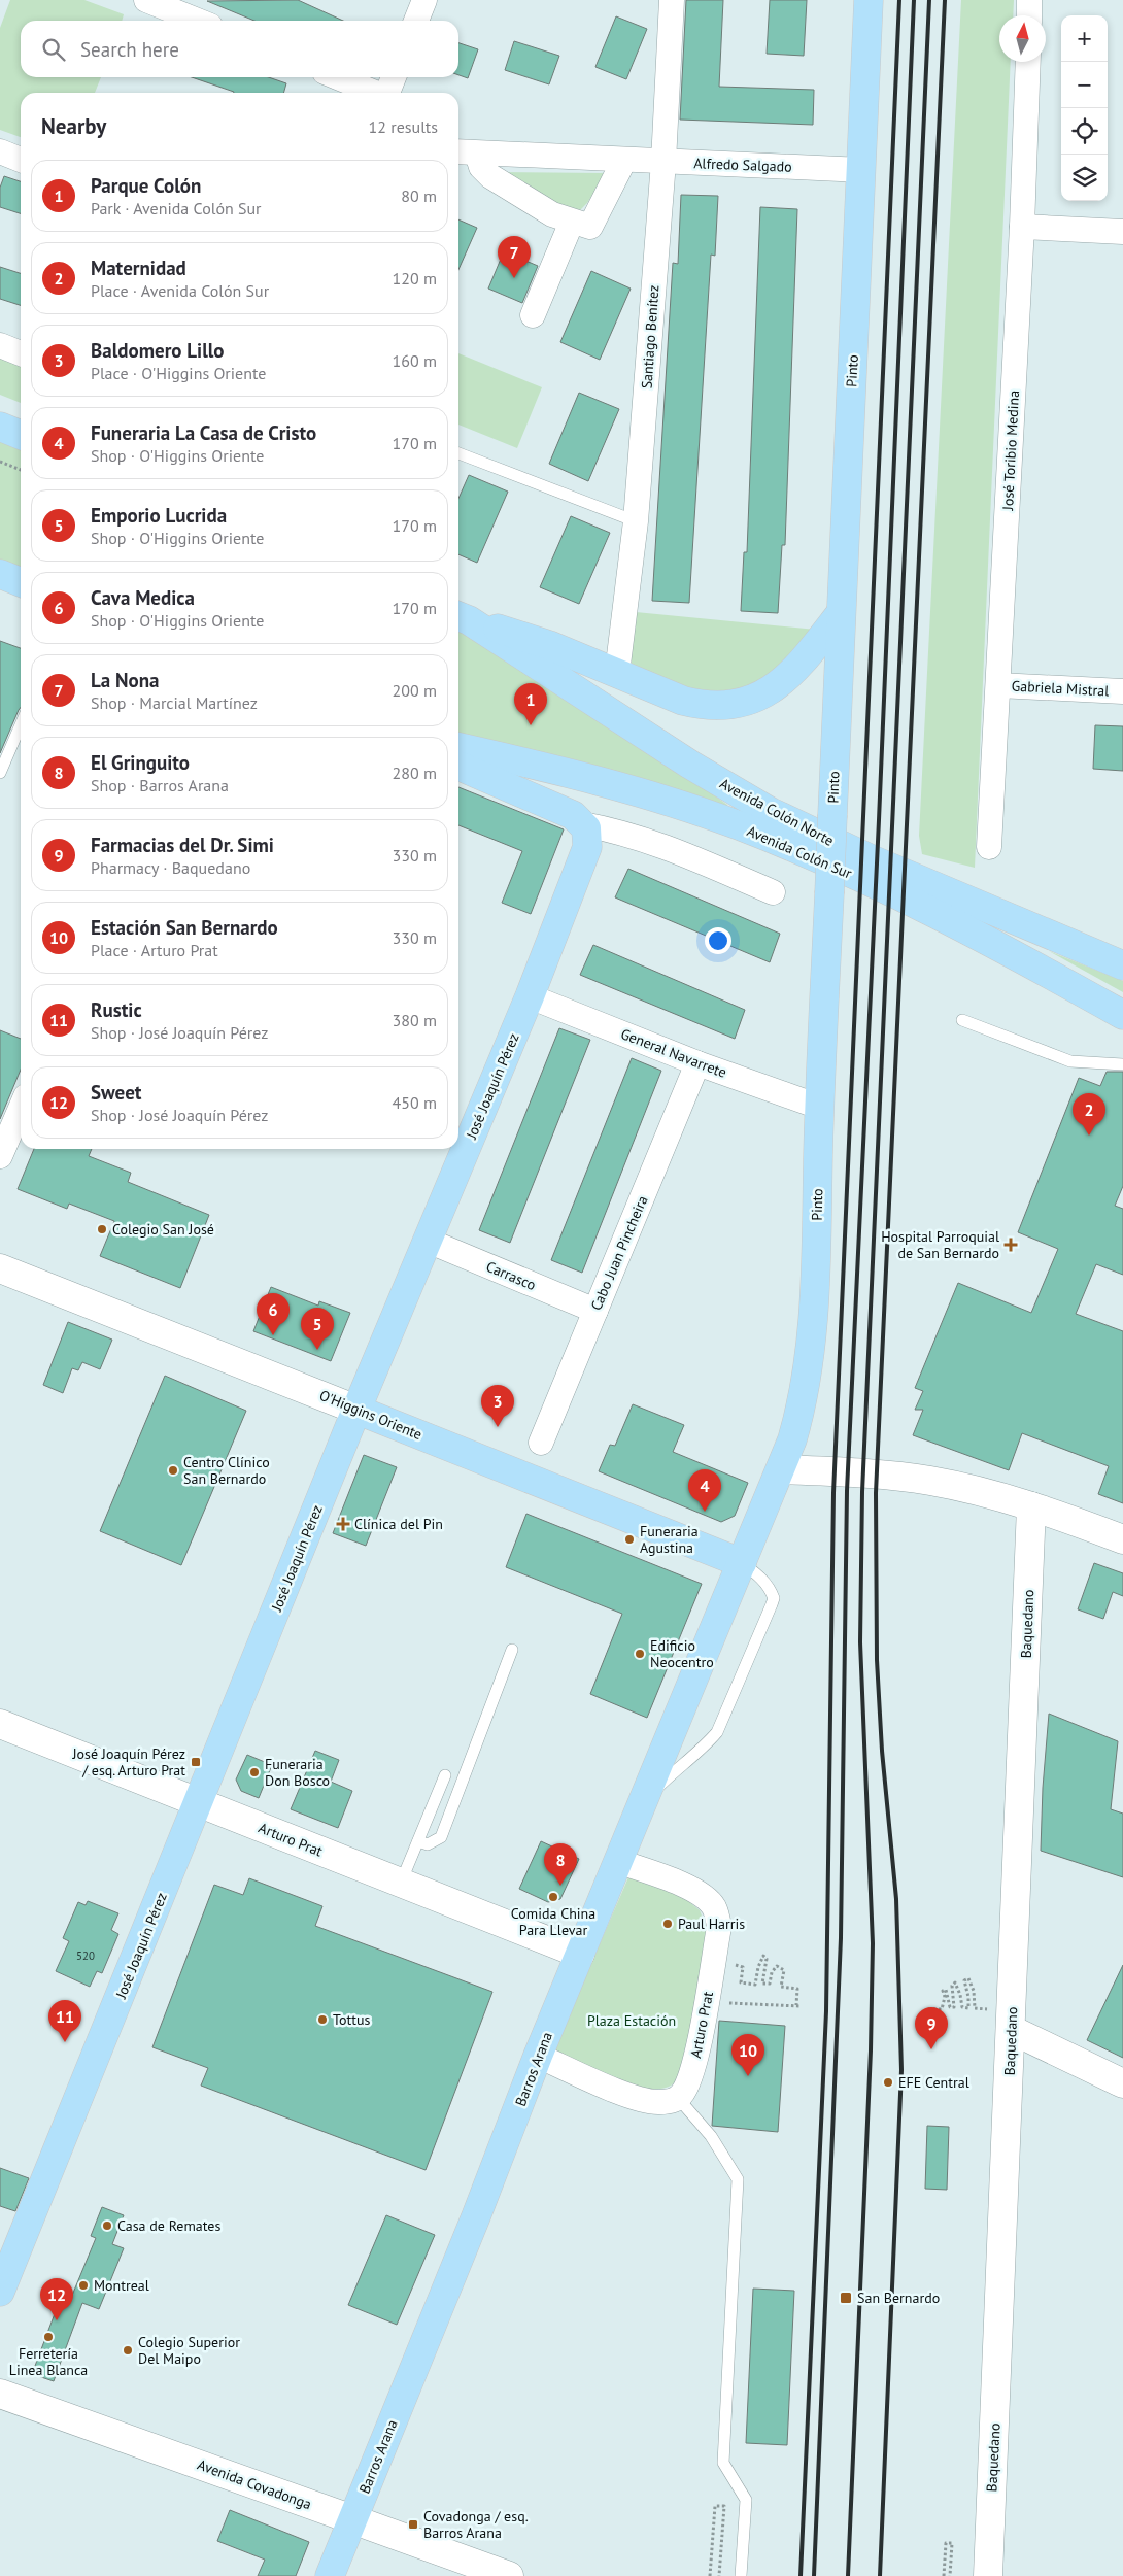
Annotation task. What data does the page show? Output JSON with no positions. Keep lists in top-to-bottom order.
{
  "streets": {
    "main road": [
      "Pinto",
      "Avenida Colón Norte",
      "Avenida Colón Sur",
      "José Joaquín Pérez",
      "O'Higgins Oriente",
      "Barros Arana"
    ],
    "street": [
      "Alfredo Salgado",
      "Santiago Benítez",
      "José Toribio Medina",
      "Gabriela Mistral",
      "General Navarrete",
      "Cabo Juan Pincheira",
      "Carrasco",
      "Baquedano",
      "Arturo Prat",
      "Avenida Covadonga"
    ]
  },
  "crossings": [
    ["Alfredo Salgado", "Santiago Benítez"],
    ["Alfredo Salgado", "Pinto"],
    ["Pinto", "General Navarrete"],
    ["Pinto", "O'Higgins Oriente"],
    ["Pinto", "Barros Arana"],
    ["José Toribio Medina", "Gabriela Mistral"],
    ["General Navarrete", "José Joaquín Pérez"],
    ["General Navarrete", "Cabo Juan Pincheira"],
    ["José Joaquín Pérez", "Carrasco"],
    ["José Joaquín Pérez", "O'Higgins Oriente"],
    ["José Joaquín Pérez", "Arturo Prat"],
    ["Cabo Juan Pincheira", "Carrasco"],
    ["O'Higgins Oriente", "Barros Arana"],
    ["Arturo Prat", "Barros Arana"],
    ["Barros Arana", "Avenida Covadonga"]
  ],
  "parks": ["Plaza Estación"],
  "places": {
    "other": [
      "Colegio San José",
      "Centro Clínico San Bernardo",
      "Funeraria Agustina",
      "Edificio Neocentro",
      "Funeraria Don Bosco",
      "Comida China Para Llevar",
      "Paul Harris",
      "Tottus",
      "EFE Central",
      "Casa de Remates",
      "Montreal",
      "Ferretería Linea Blanca",
      "Colegio Superior Del Maipo"
    ],
    "health": ["Hospital Parroquial de San Bernardo", "Clínica del Pin"],
    "transit": ["José Joaquín Pérez / esq. Arturo Prat", "San Bernardo", "Covadonga / esq. Barros Arana"]
  },
  "house_numbers": ["520"],
  "north": "top",
  "page": {
    "map_buttons": ["+", "−"],
    "search": "Search here",
    "heading": ["Nearby", "12 results"],
    "list": [
      {
        "mark": "1",
        "name": "Parque Colón",
        "note": "Park · Avenida Colón Sur",
        "value": "80 m"
      },
      {
        "mark": "2",
        "name": "Maternidad",
        "note": "Place · Avenida Colón Sur",
        "value": "120 m"
      },
      {
        "mark": "3",
        "name": "Baldomero Lillo",
        "note": "Place · O'Higgins Oriente",
        "value": "160 m"
      },
      {
        "mark": "4",
        "name": "Funeraria La Casa de Cristo",
        "note": "Shop · O'Higgins Oriente",
        "value": "170 m"
      },
      {
        "mark": "5",
        "name": "Emporio Lucrida",
        "note": "Shop · O'Higgins Oriente",
        "value": "170 m"
      },
      {
        "mark": "6",
        "name": "Cava Medica",
        "note": "Shop · O'Higgins Oriente",
        "value": "170 m"
      },
      {
        "mark": "7",
        "name": "La Nona",
        "note": "Shop · Marcial Martínez",
        "value": "200 m"
      },
      {
        "mark": "8",
        "name": "El Gringuito",
        "note": "Shop · Barros Arana",
        "value": "280 m"
      },
      {
        "mark": "9",
        "name": "Farmacias del Dr. Simi",
        "note": "Pharmacy · Baquedano",
        "value": "330 m"
      },
      {
        "mark": "10",
        "name": "Estación San Bernardo",
        "note": "Place · Arturo Prat",
        "value": "330 m"
      },
      {
        "mark": "11",
        "name": "Rustic",
        "note": "Shop · José Joaquín Pérez",
        "value": "380 m"
      },
      {
        "mark": "12",
        "name": "Sweet",
        "note": "Shop · José Joaquín Pérez",
        "value": "450 m"
      }
    ],
    "pins": [
      "7",
      "1",
      "2",
      "6",
      "5",
      "3",
      "4",
      "8",
      "11",
      "9",
      "10",
      "12"
    ]
  }
}
